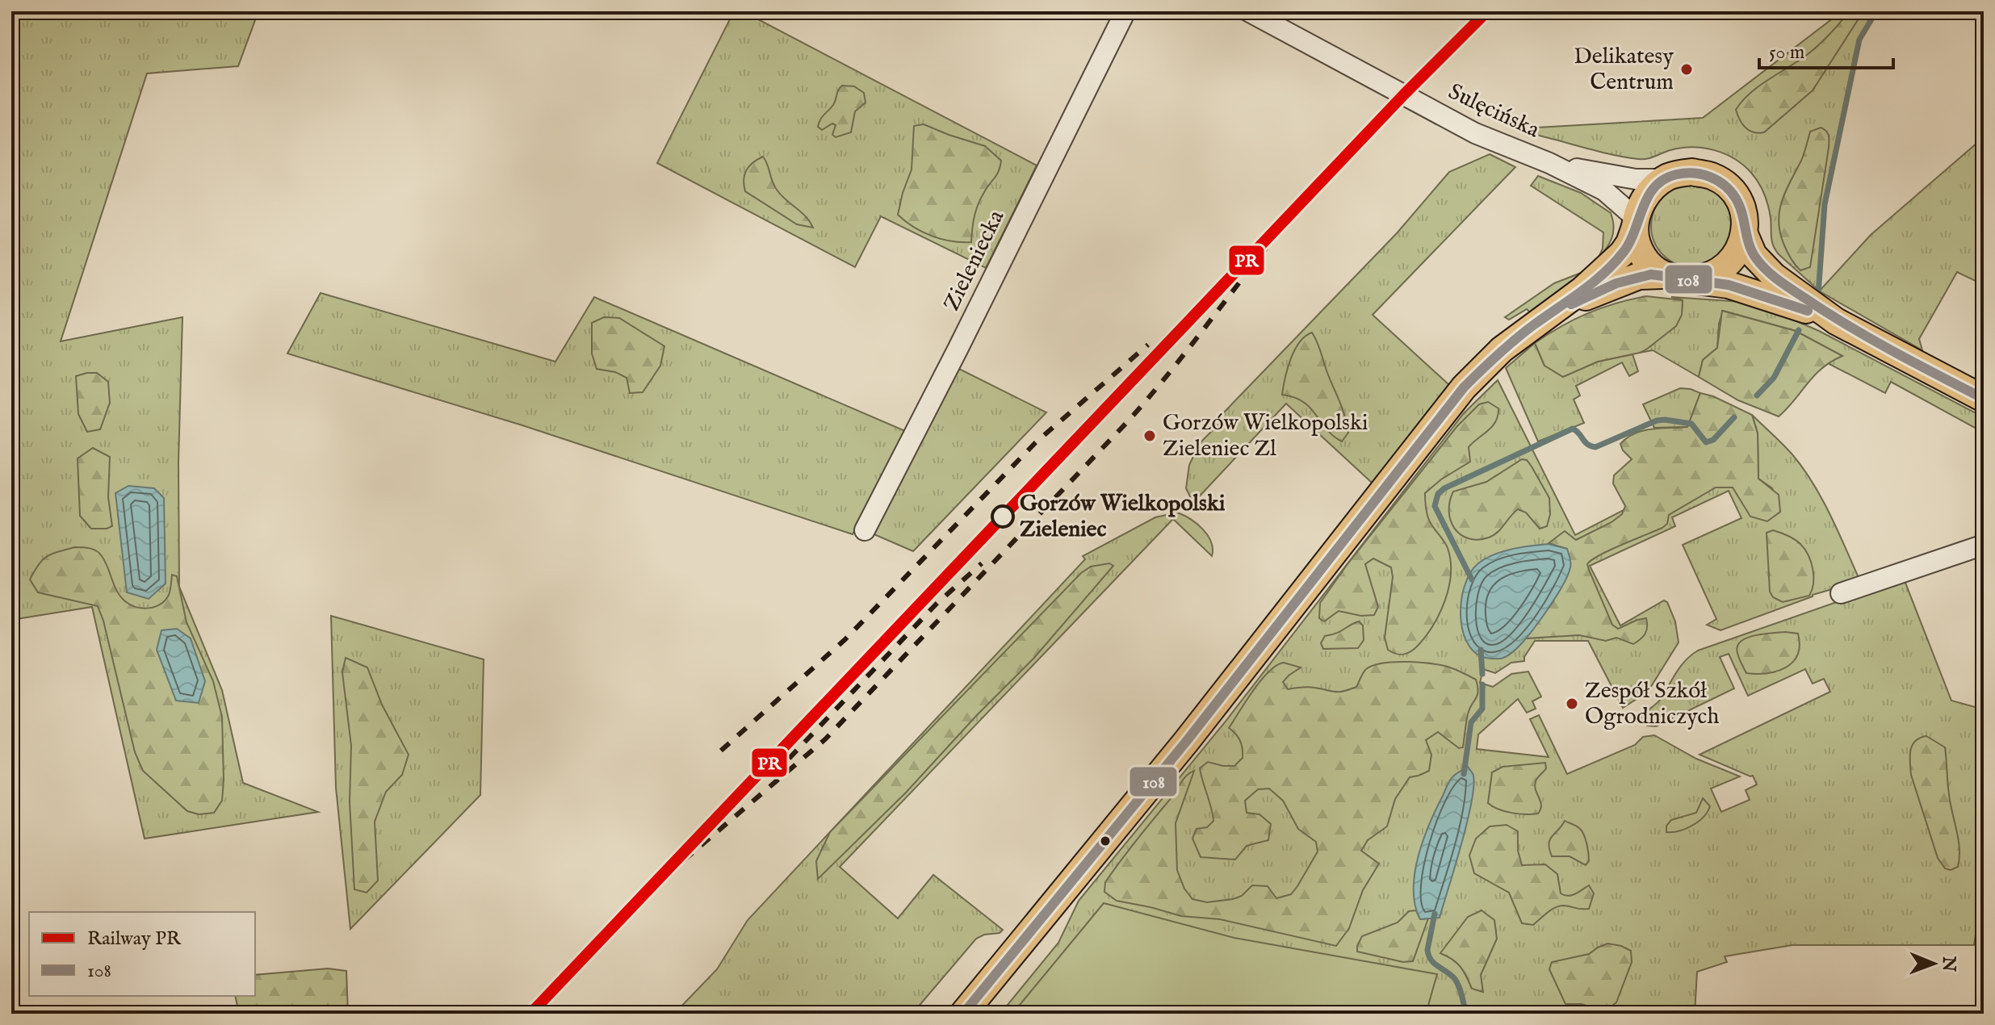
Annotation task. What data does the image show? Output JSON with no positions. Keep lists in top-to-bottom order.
{
  "streets": {
    "street": ["Sulęcińska", "Zieleniecka"]
  },
  "places": [
    "Delikatesy Centrum",
    "Gorzów Wielkopolski Zieleniec Zl",
    "Gorzów Wielkopolski Zieleniec",
    "Zespół Szkół Ogrodniczych"
  ],
  "lines": ["rail line PR", "transit line 108"],
  "legend": ["Railway PR", "108"],
  "scale_bar": "50 m",
  "north": "right"
}
